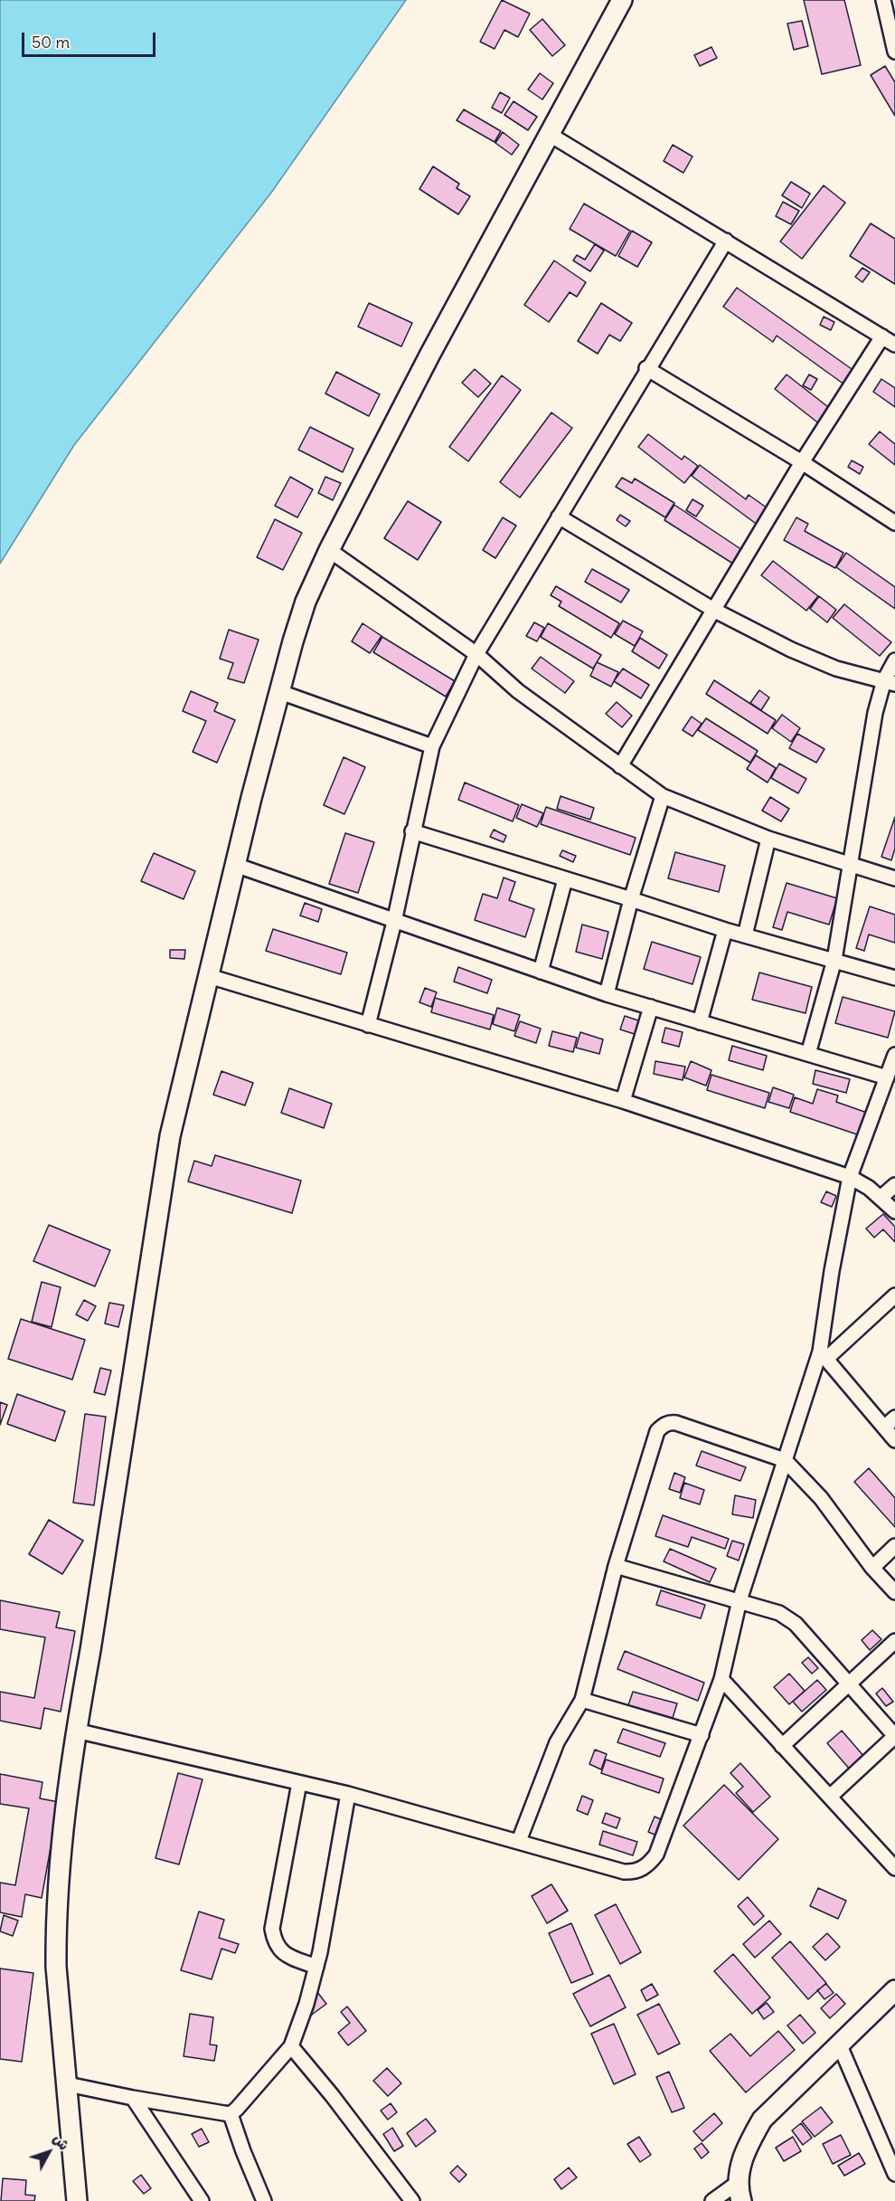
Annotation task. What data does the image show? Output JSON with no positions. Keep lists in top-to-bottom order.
{
  "scale_bar": "50 m",
  "north": "top right"
}
